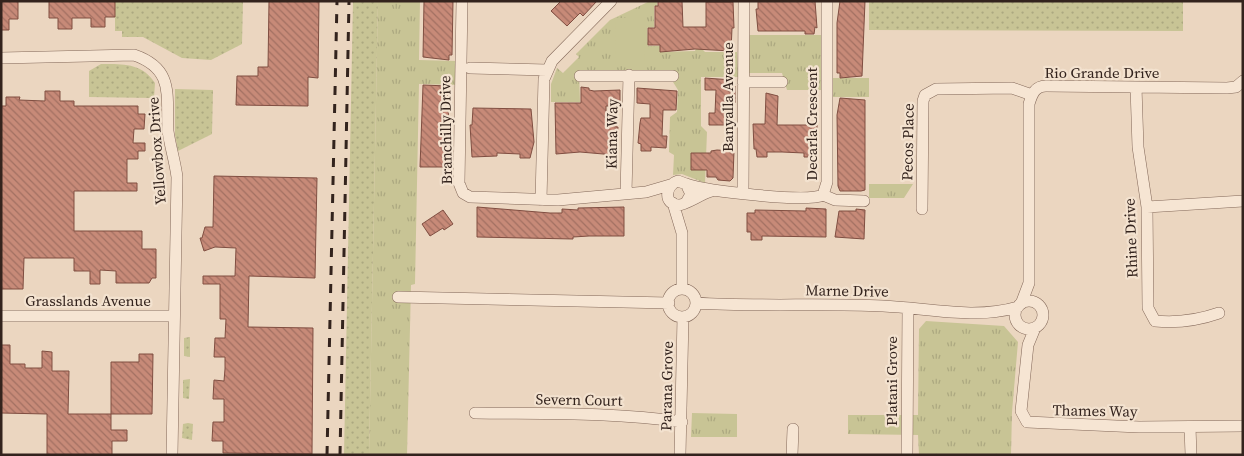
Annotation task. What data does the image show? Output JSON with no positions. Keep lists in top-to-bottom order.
{
  "streets": {
    "street": [
      "Rio Grande Drive",
      "Banyalla Avenue",
      "Decarla Crescent",
      "Branchilly Drive",
      "Kiana Way",
      "Pecos Place",
      "Yellowbox Drive",
      "Rhine Drive",
      "Marne Drive",
      "Grasslands Avenue",
      "Platani Grove",
      "Parana Grove",
      "Severn Court",
      "Thames Way"
    ]
  },
  "crossings": [
    ["Rio Grande Drive", "Pecos Place"],
    ["Rio Grande Drive", "Rhine Drive"],
    ["Rio Grande Drive", "Marne Drive"],
    ["Rio Grande Drive", "Thames Way"],
    ["Banyalla Avenue", "Decarla Crescent"],
    ["Decarla Crescent", "Branchilly Drive"],
    ["Branchilly Drive", "Kiana Way"],
    ["Yellowbox Drive", "Grasslands Avenue"],
    ["Marne Drive", "Platani Grove"],
    ["Marne Drive", "Parana Grove"],
    ["Marne Drive", "Thames Way"],
    ["Parana Grove", "Severn Court"]
  ]
}
